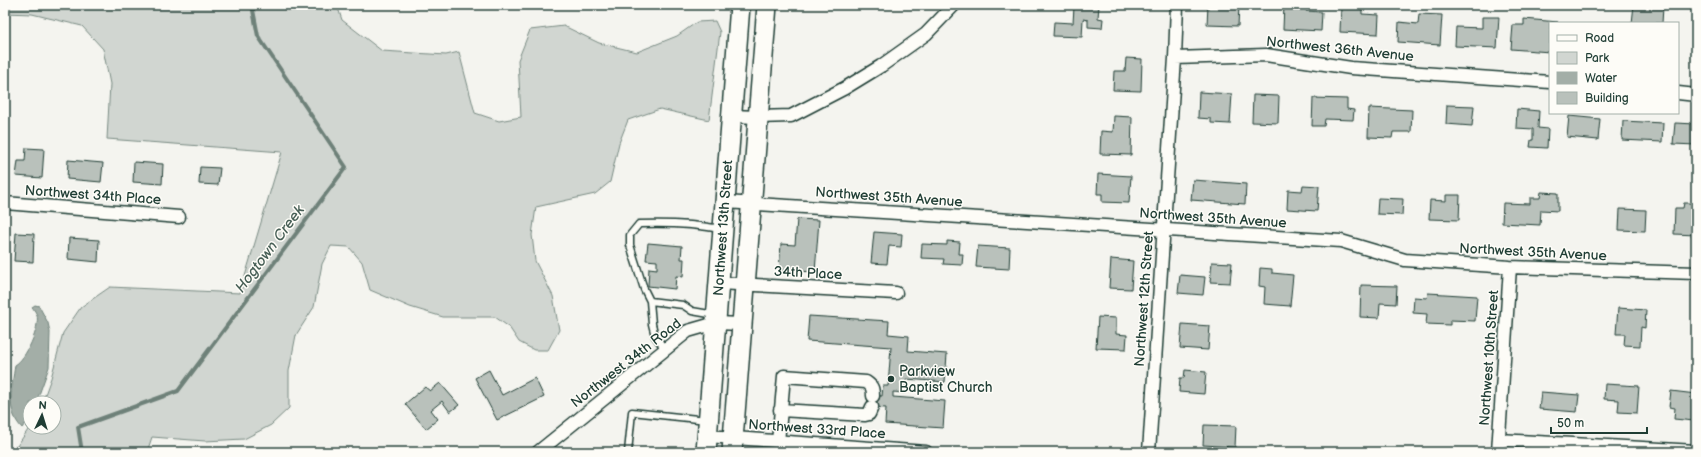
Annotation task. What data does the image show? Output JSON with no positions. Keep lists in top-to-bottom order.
{
  "streets": {
    "main road": ["Northwest 13th Street"],
    "street": [
      "Northwest 36th Avenue",
      "Northwest 34th Place",
      "Northwest 35th Avenue",
      "34th Place",
      "Northwest 12th Street",
      "Northwest 10th Street",
      "Northwest 34th Road",
      "Northwest 33rd Place"
    ]
  },
  "crossings": [
    ["Northwest 36th Avenue", "Northwest 12th Street"],
    ["Northwest 35th Avenue", "Northwest 13th Street"],
    ["Northwest 35th Avenue", "Northwest 12th Street"],
    ["Northwest 35th Avenue", "Northwest 10th Street"],
    ["Northwest 13th Street", "34th Place"],
    ["Northwest 13th Street", "Northwest 34th Road"],
    ["Northwest 13th Street", "Northwest 33rd Place"]
  ],
  "water": ["Hogtown Creek"],
  "places": ["Parkview Baptist Church"],
  "legend": [
    "Road",
    "Park",
    "Water",
    "Building"
  ],
  "scale_bar": "50 m",
  "north": "top"
}
